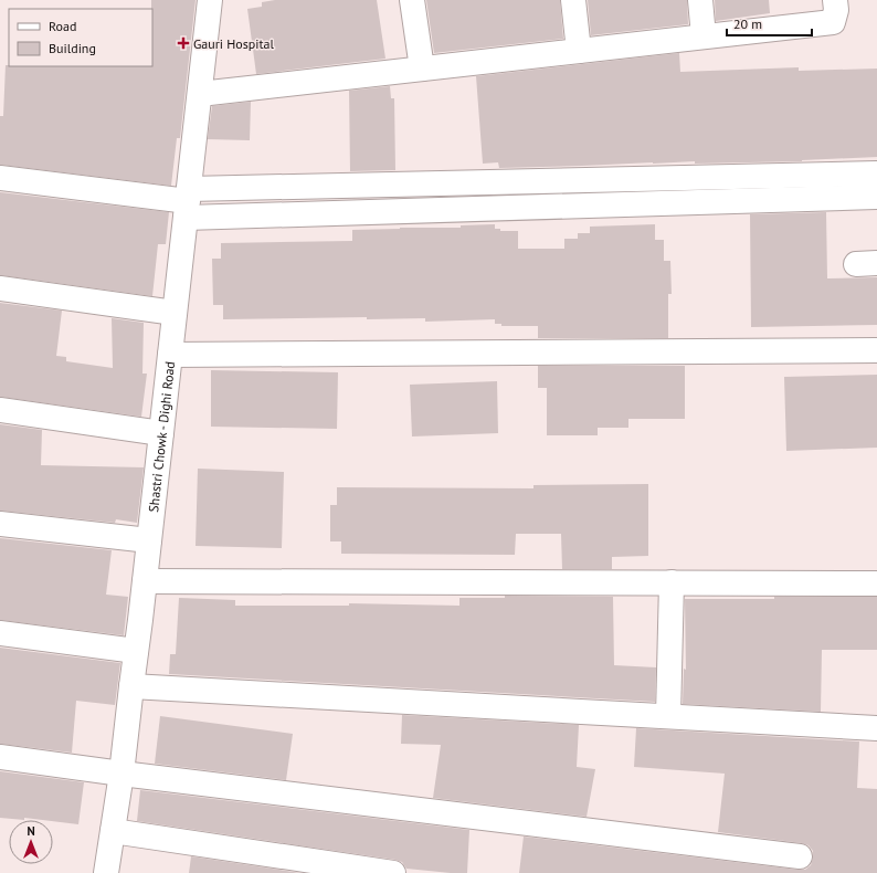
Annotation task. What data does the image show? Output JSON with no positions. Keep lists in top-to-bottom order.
{
  "streets": {
    "street": ["Shastri Chowk - Dighi Road"]
  },
  "places": {
    "health": ["Gauri Hospital"]
  },
  "legend": ["Road", "Building"],
  "scale_bar": "20 m",
  "north": "top"
}
